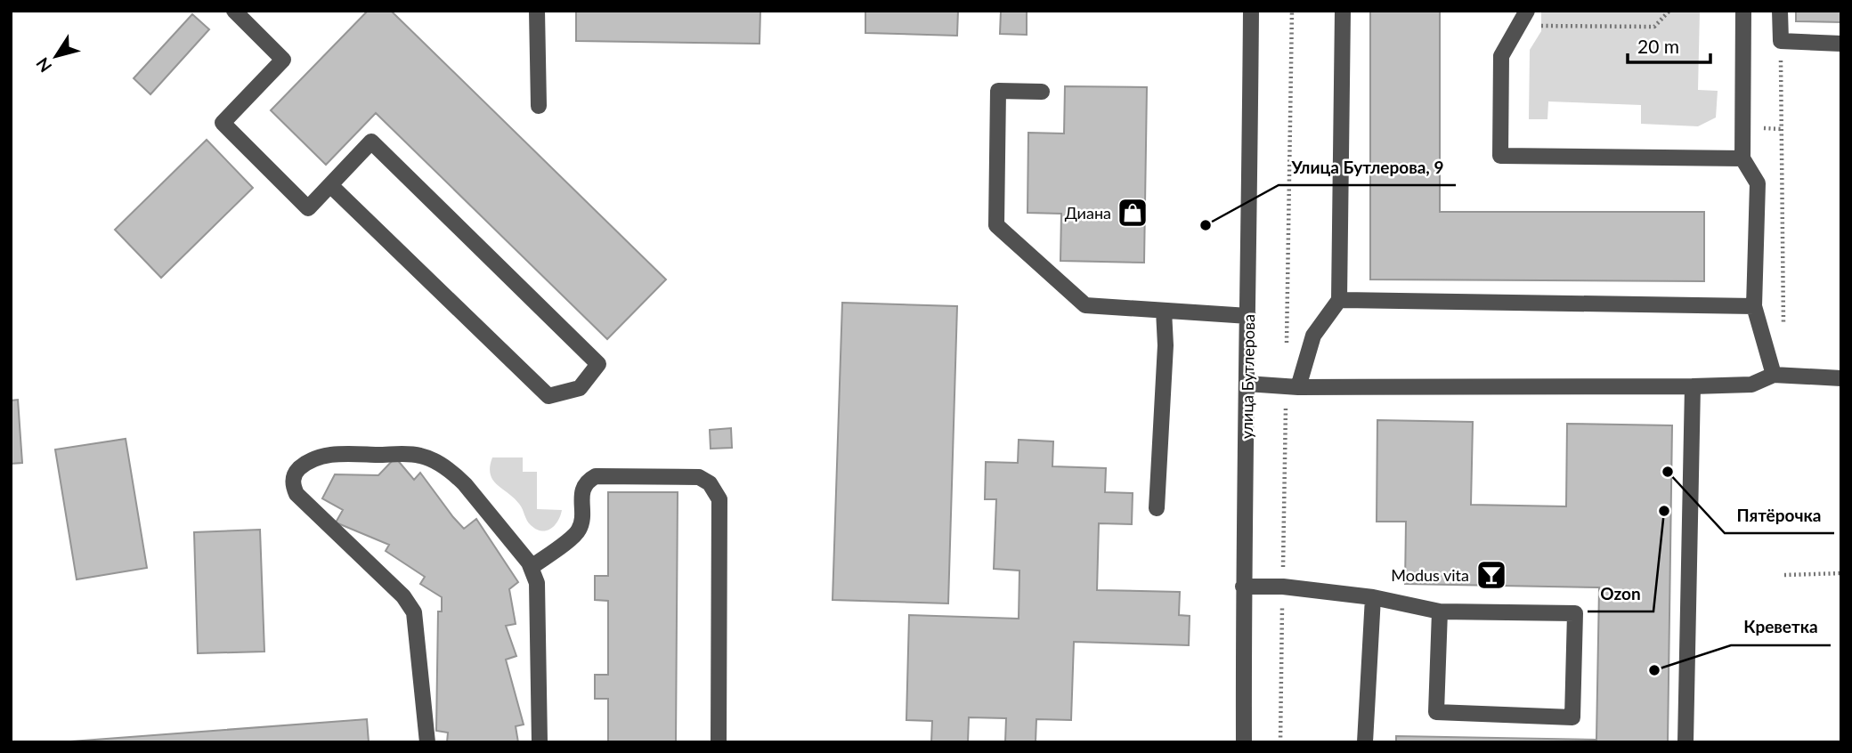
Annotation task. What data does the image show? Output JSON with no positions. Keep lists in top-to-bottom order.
{
  "streets": {
    "street": ["улица Бутлерова"]
  },
  "places": {
    "shop": ["Диана"],
    "other": [
      "Улица Бутлерова, 9",
      "Пятёрочка",
      "Ozon",
      "Креветка"
    ],
    "bar": ["Modus vita"]
  },
  "scale_bar": "20 m",
  "north": "bottom left"
}
